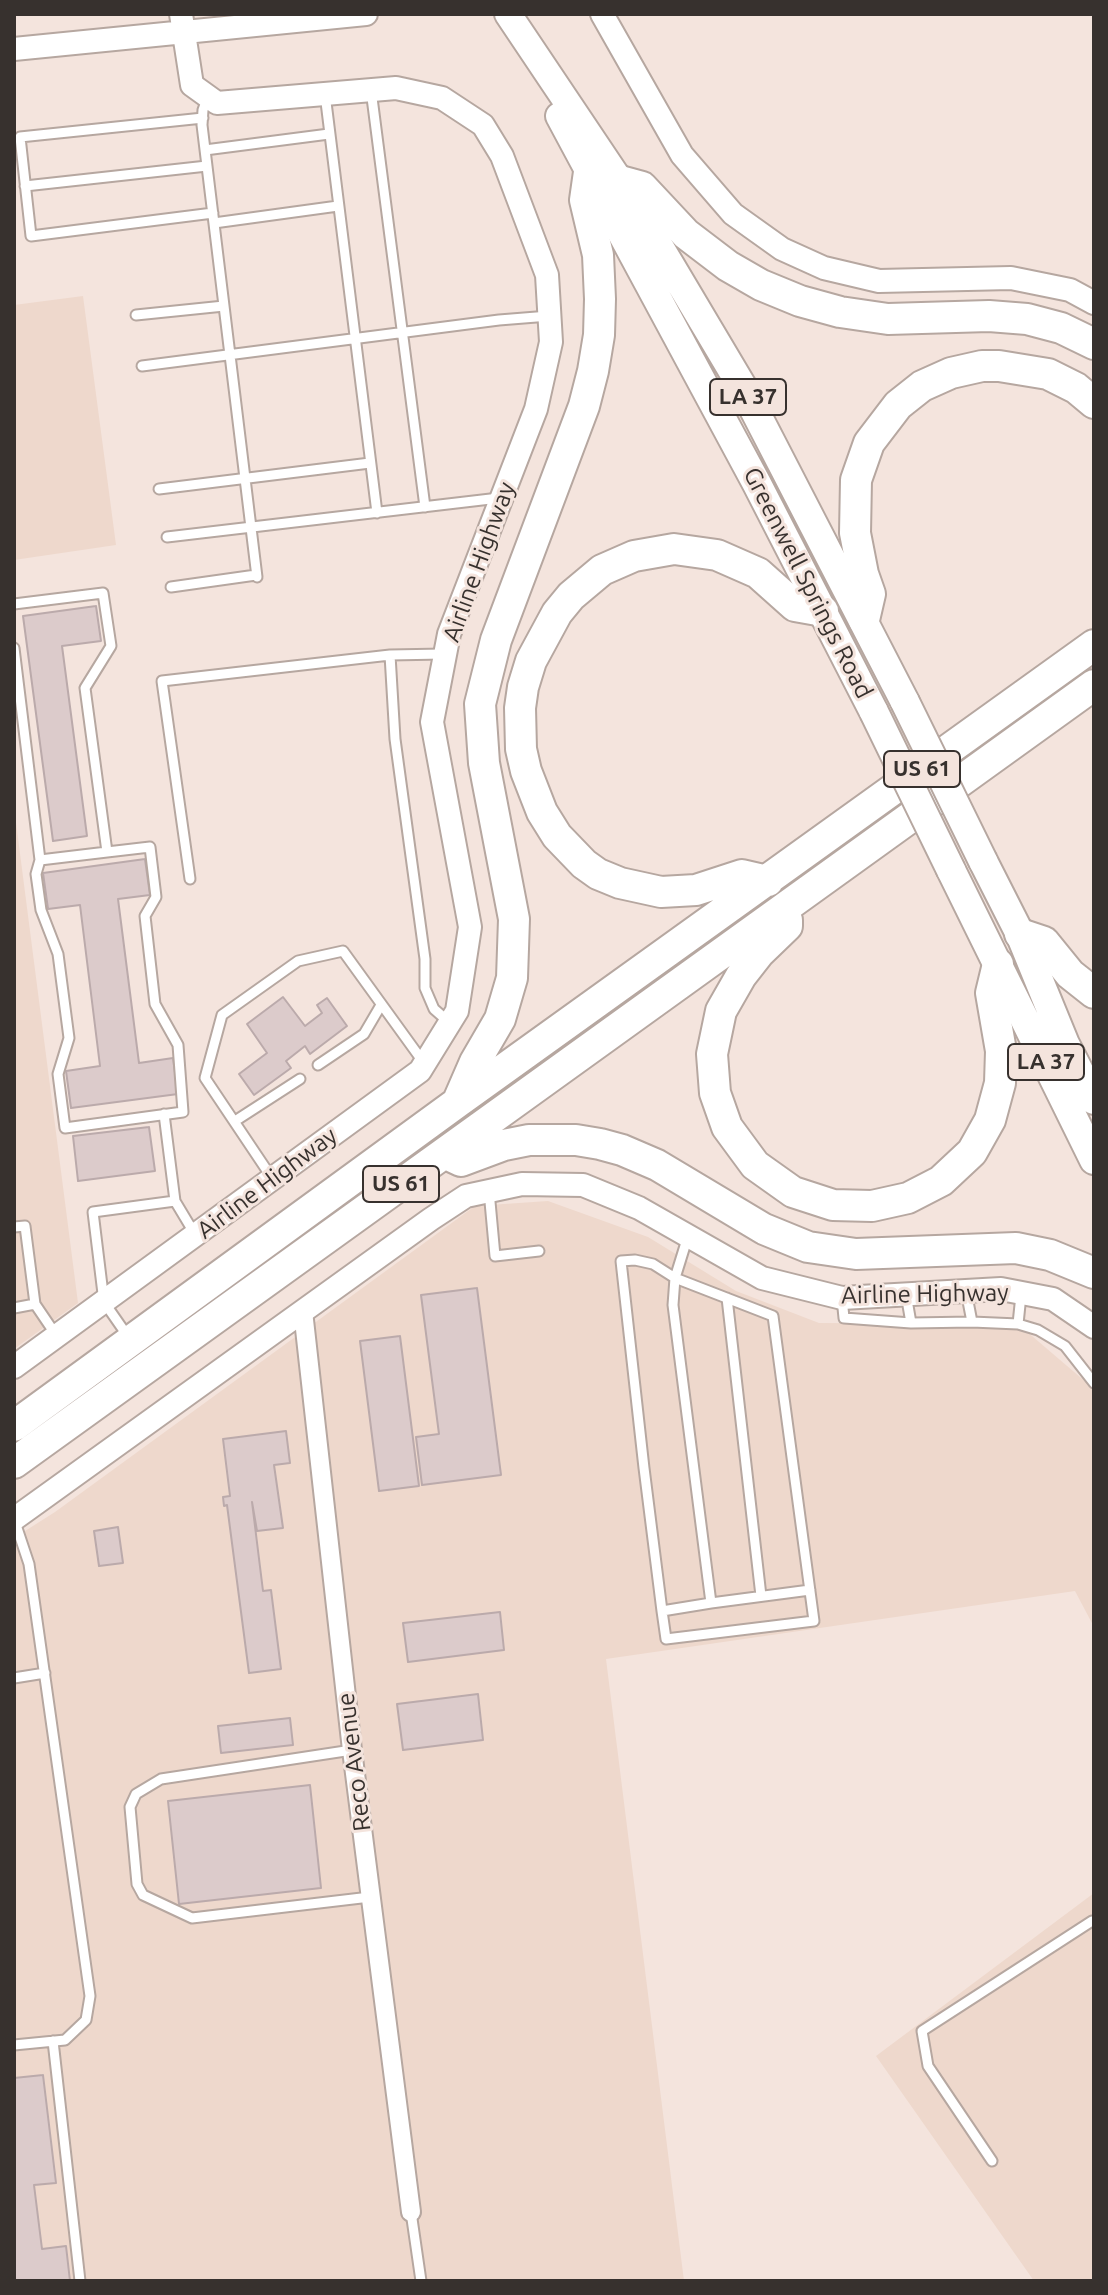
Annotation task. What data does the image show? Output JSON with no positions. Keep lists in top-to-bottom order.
{
  "streets": {
    "highway": ["Airline Highway", "US 61"],
    "main road": ["LA 37", "Greenwell Springs Road"],
    "street": ["Reco Avenue"]
  },
  "crossings": [
    ["Airline Highway", "Reco Avenue"]
  ]
}
